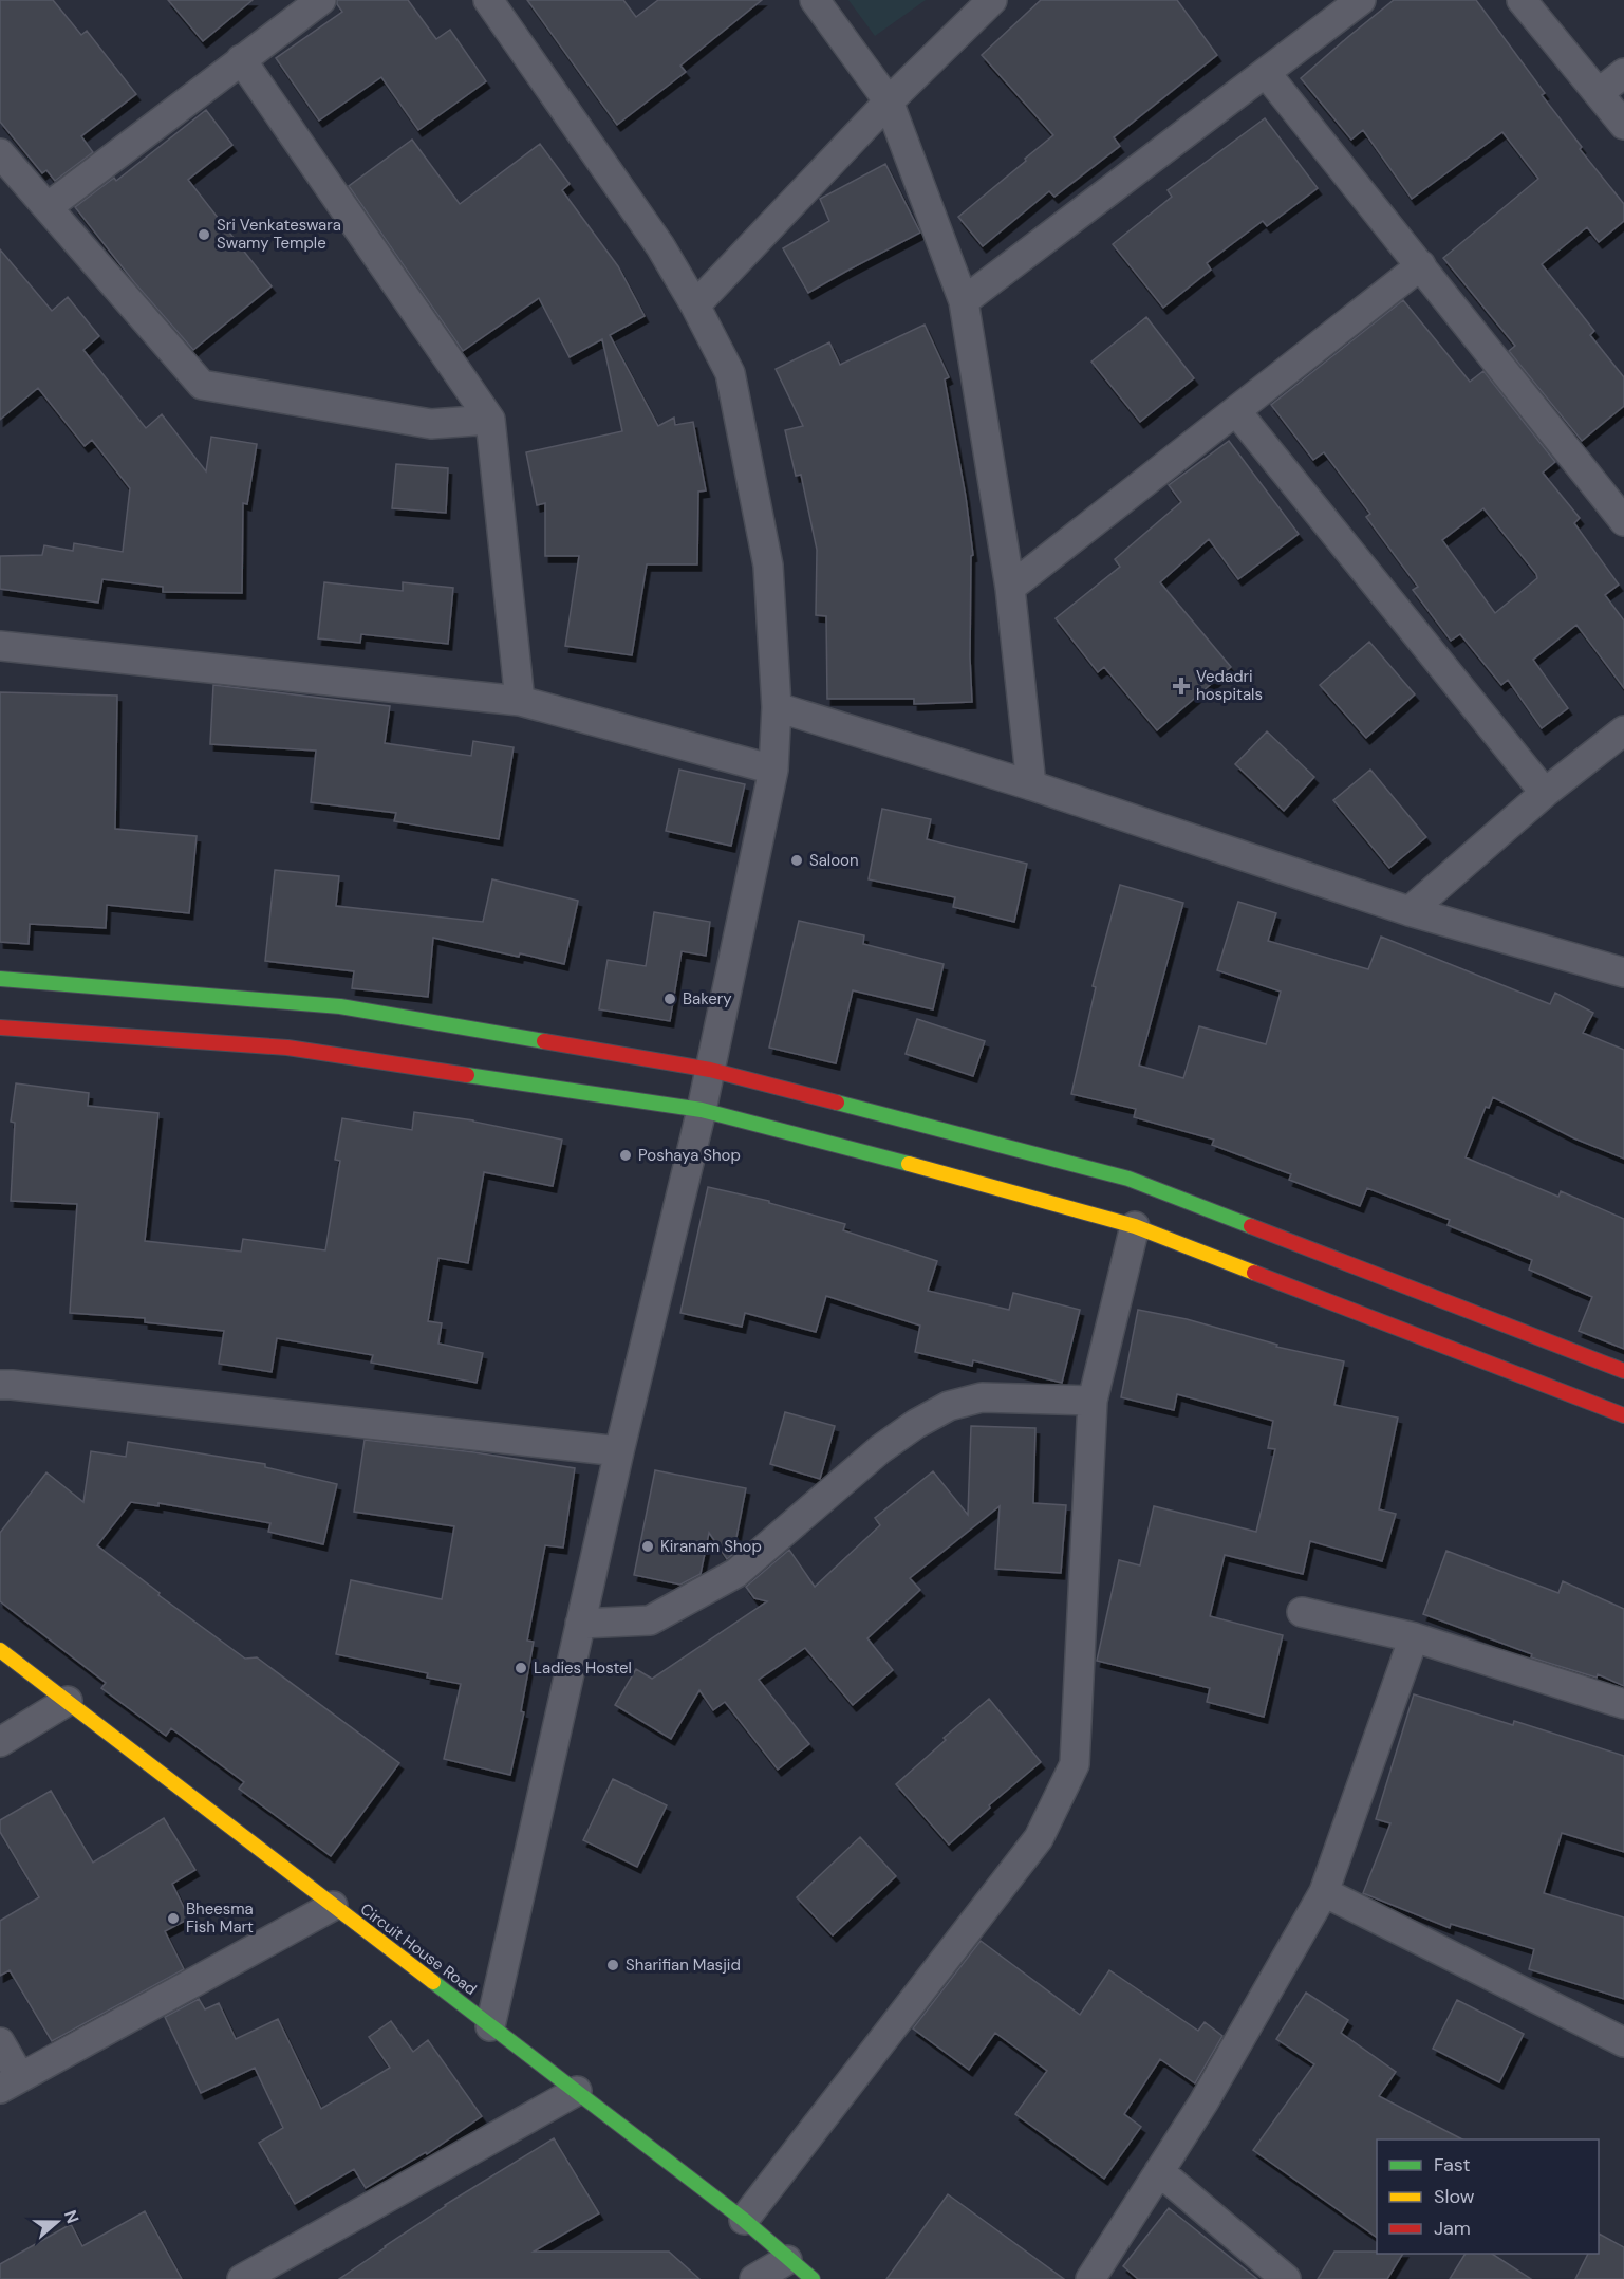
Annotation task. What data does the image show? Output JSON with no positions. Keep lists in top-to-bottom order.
{
  "streets": {
    "street": ["Circuit House Road"]
  },
  "places": {
    "other": [
      "Sri Venkateswara Swamy Temple",
      "Saloon",
      "Bakery",
      "Poshaya Shop",
      "Kiranam Shop",
      "Ladies Hostel",
      "Bheesma Fish Mart",
      "Sharifian Masjid"
    ],
    "health": ["Vedadri hospitals"]
  },
  "legend": ["Fast", "Slow", "Jam"],
  "north": "right"
}
